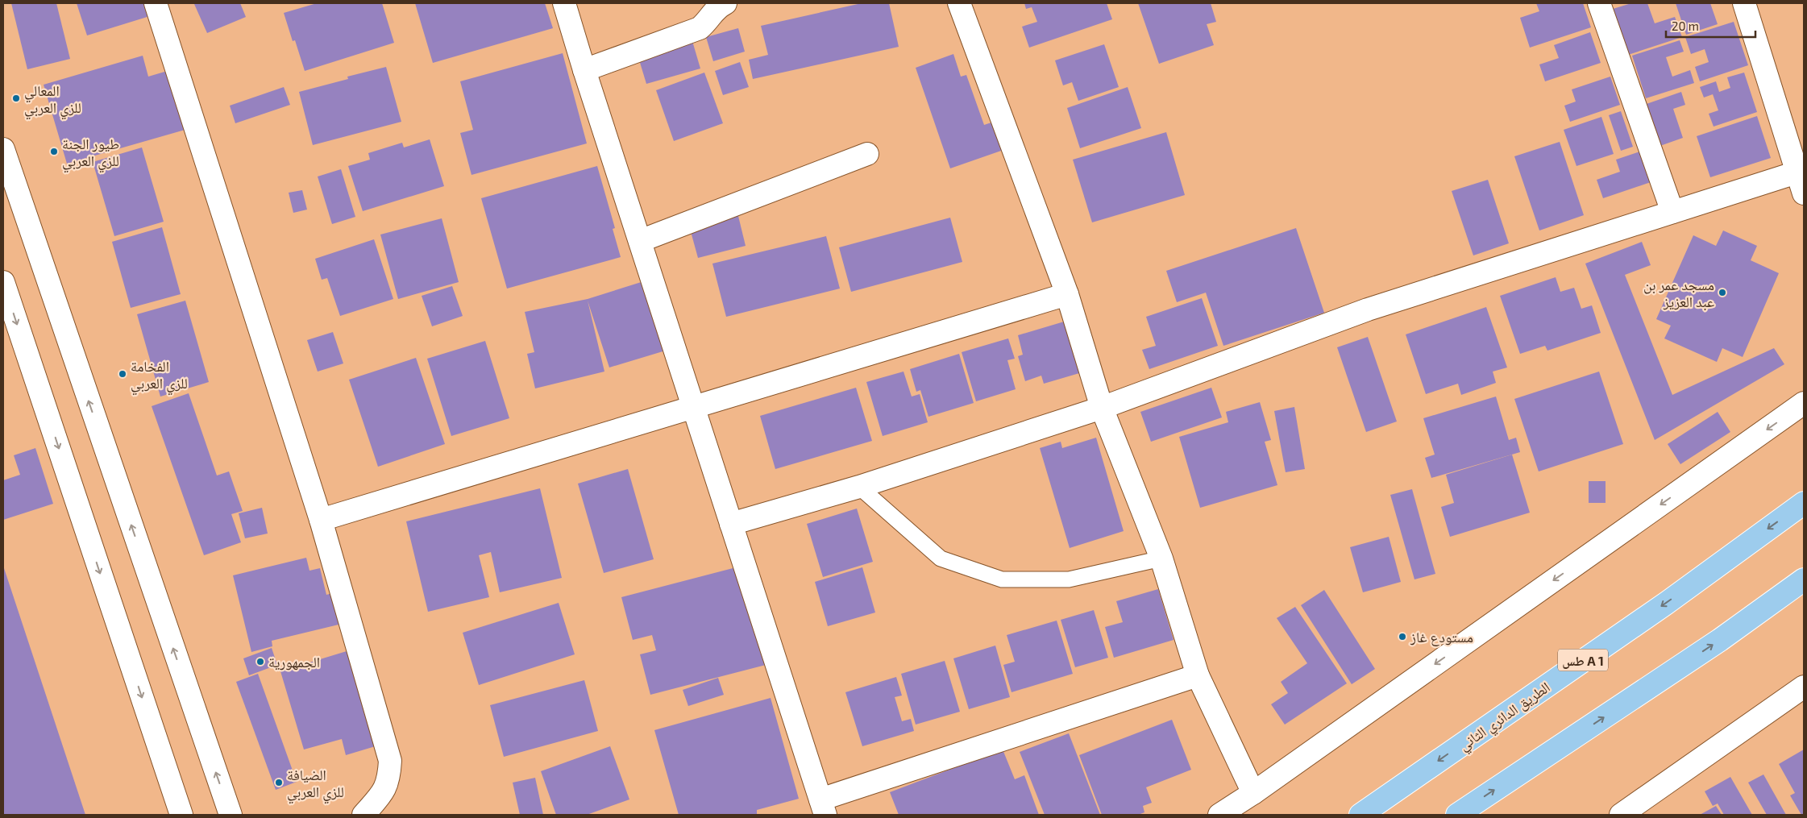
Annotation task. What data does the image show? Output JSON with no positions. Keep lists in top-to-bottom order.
{
  "streets": {
    "highway": ["طس A 1", "الطريق الدائري الثاني"]
  },
  "places": [
    "المعالي للزي العربي",
    "طيور الجنة للزي العربي",
    "مسجد عمر بن عبد العزيز",
    "الفخامة للزي العربي",
    "مستودع غاز",
    "الجمهورية",
    "الضيافة للزي العربي"
  ],
  "scale_bar": "20 m"
}
